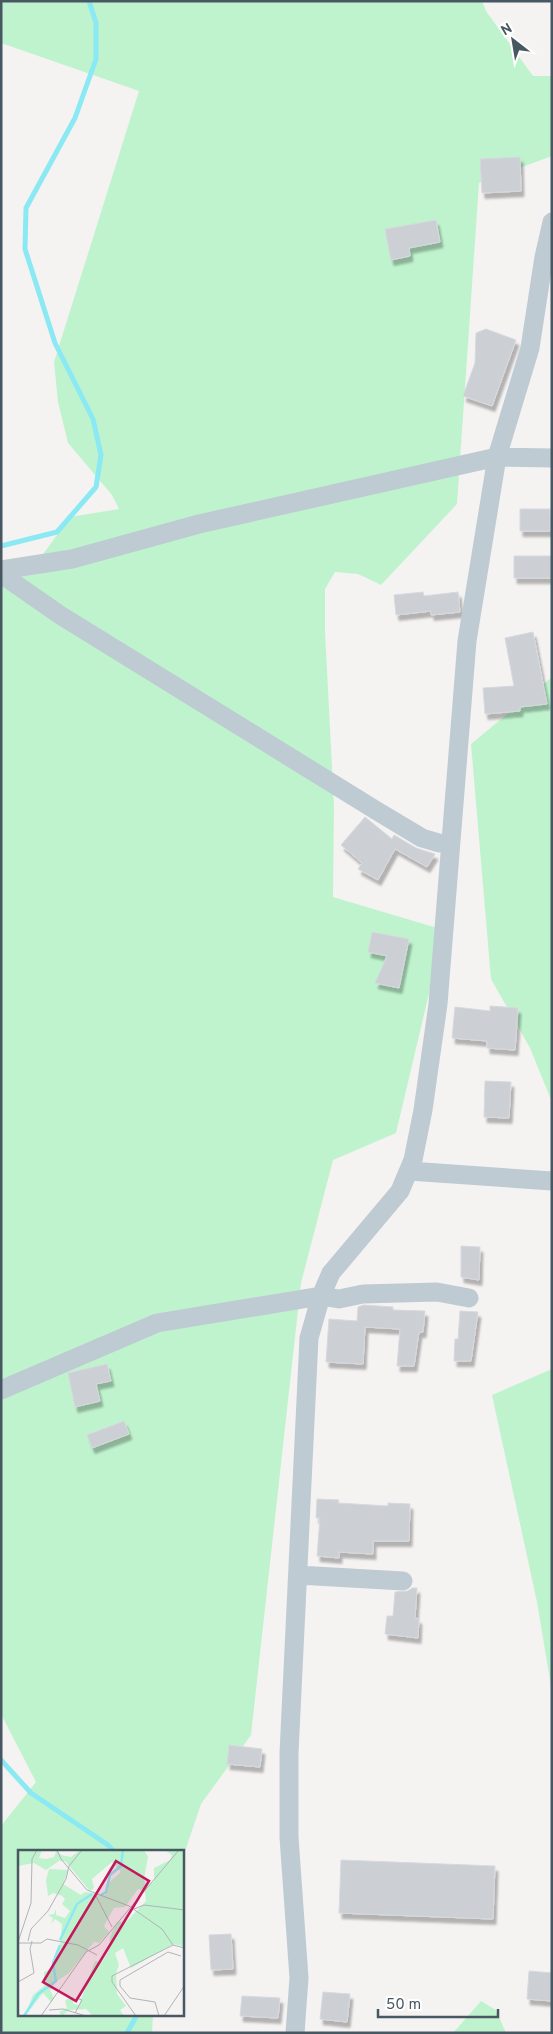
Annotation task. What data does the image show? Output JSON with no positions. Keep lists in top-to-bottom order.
{
  "scale_bar": "50 m",
  "north": "top left"
}
